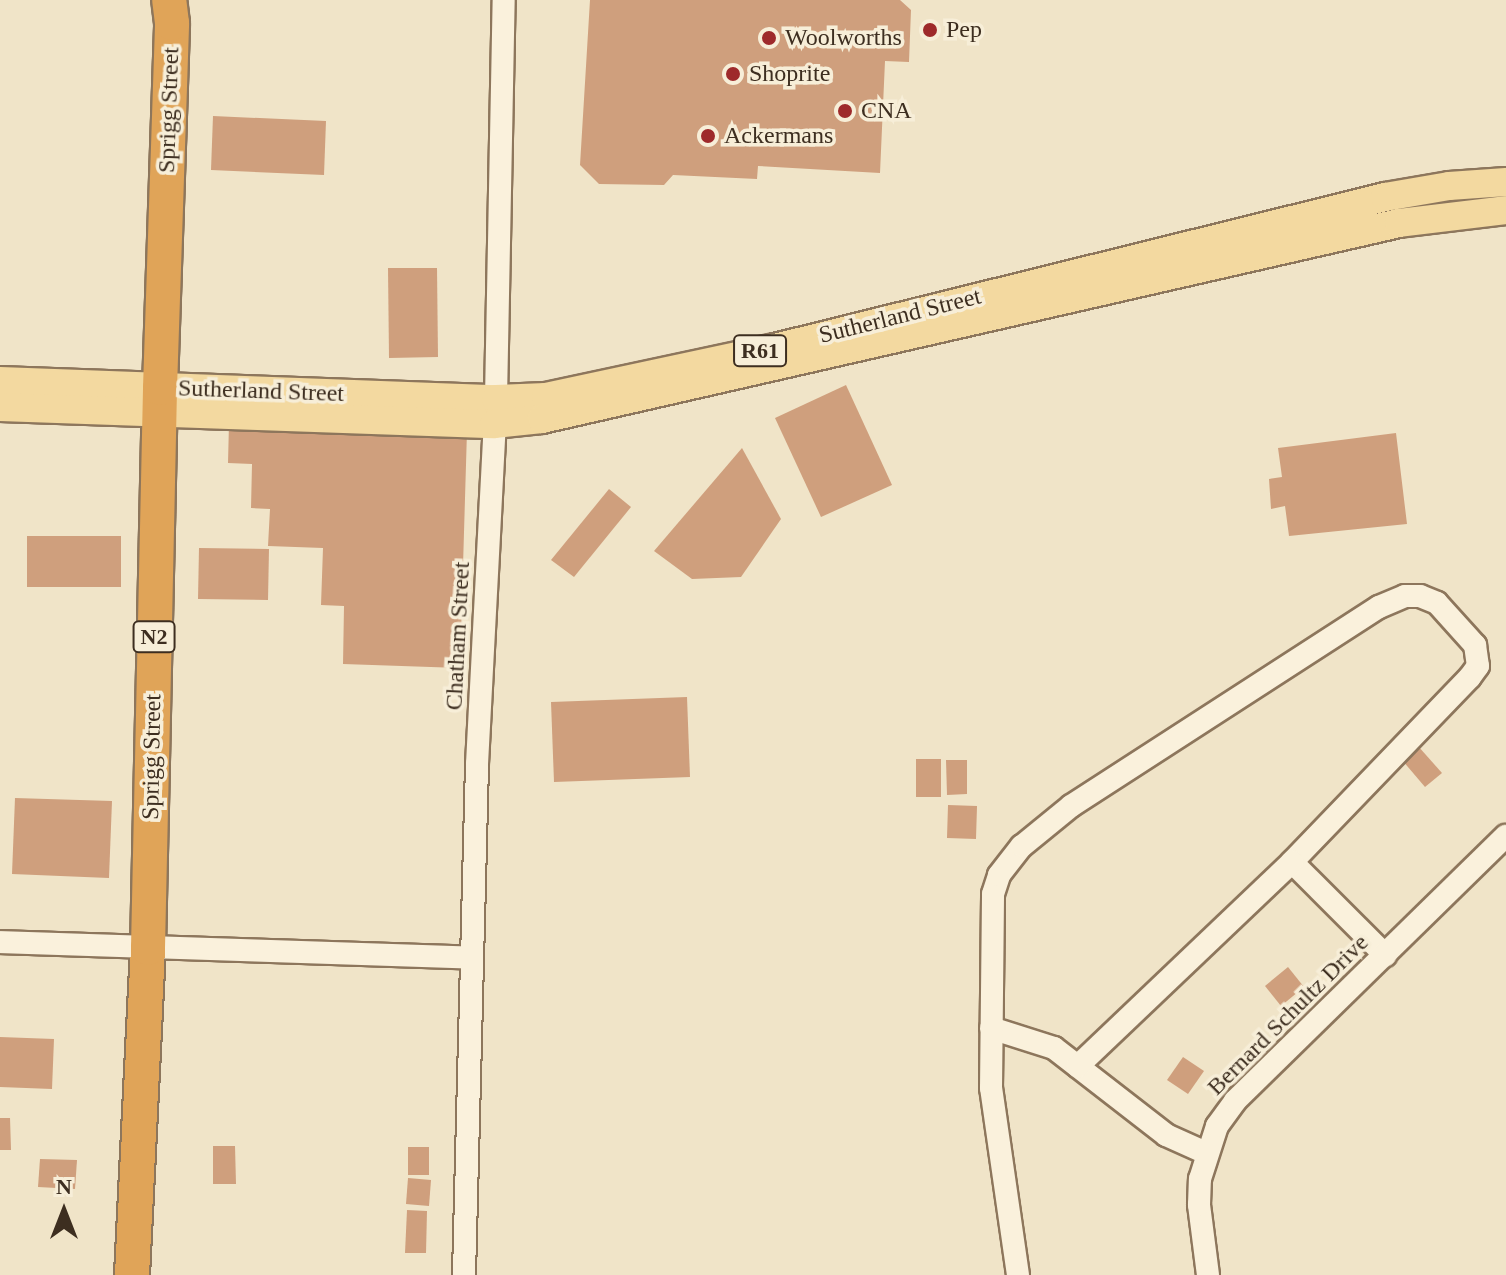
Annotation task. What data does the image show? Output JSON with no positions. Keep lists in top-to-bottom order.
{
  "streets": {
    "highway": ["Sprigg Street", "N2"],
    "main road": ["Sutherland Street", "R61"],
    "street": ["Chatham Street", "Bernard Schultz Drive"]
  },
  "crossings": [
    ["Sprigg Street", "Sutherland Street"],
    ["Sutherland Street", "Chatham Street"]
  ],
  "places": [
    "Pep",
    "Woolworths",
    "Shoprite",
    "CNA",
    "Ackermans"
  ],
  "north": "top"
}
